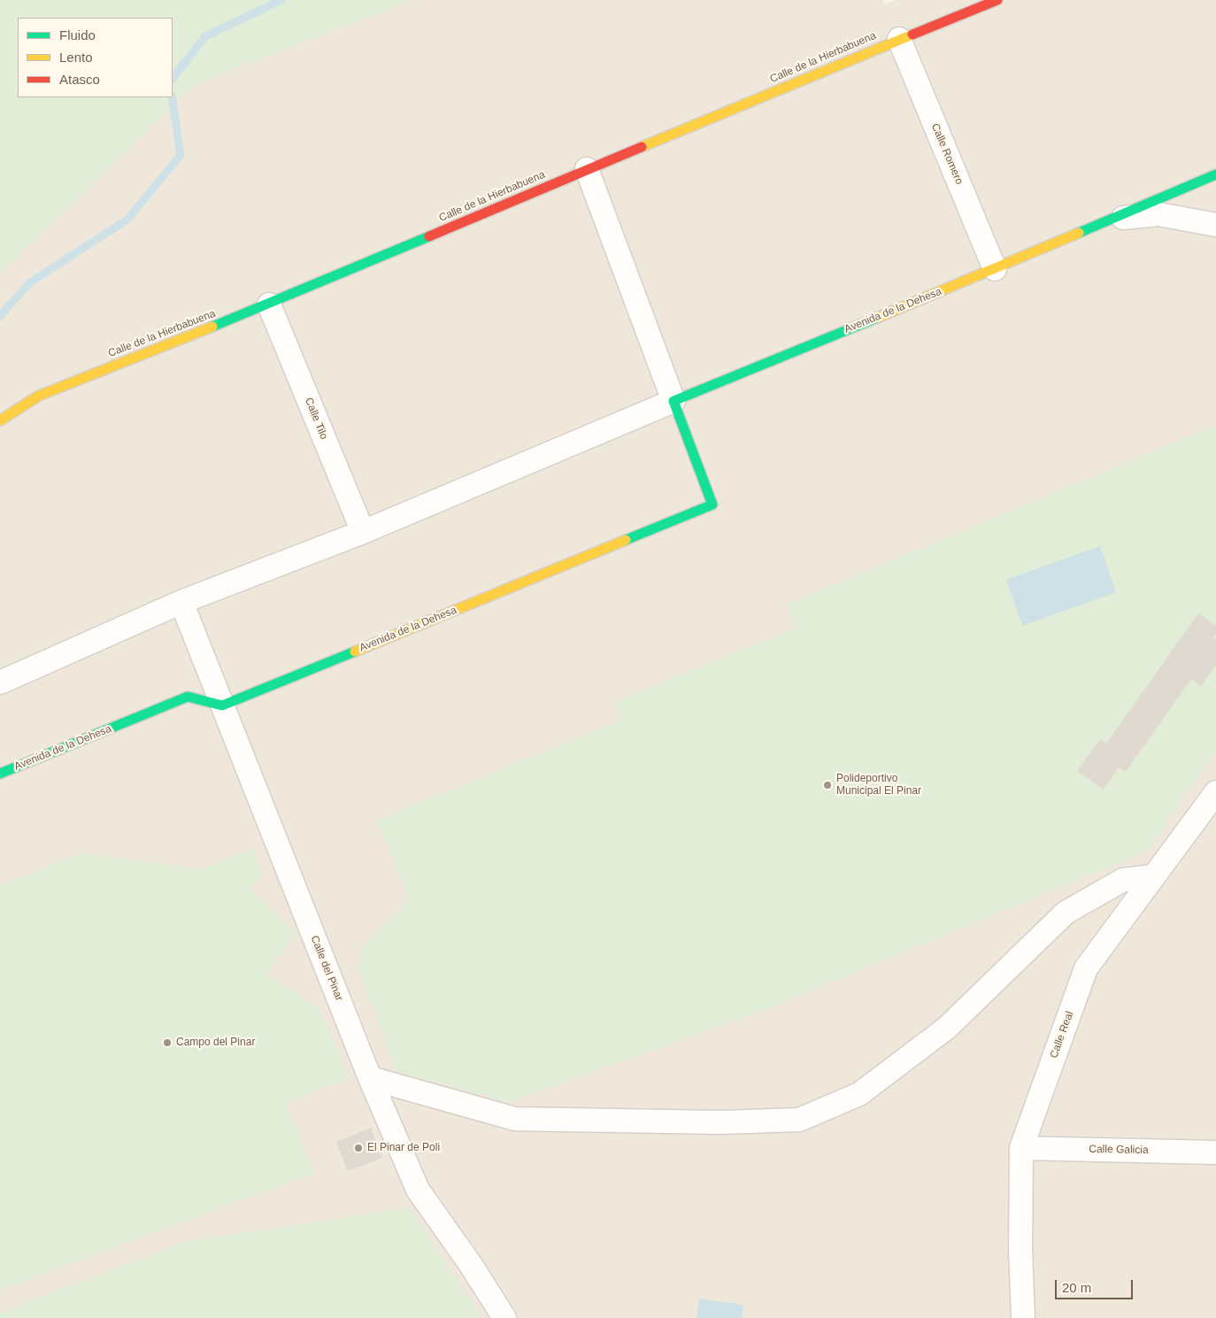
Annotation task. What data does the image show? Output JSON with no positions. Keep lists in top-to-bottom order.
{
  "streets": {
    "street": [
      "Calle de la Hierbabuena",
      "Calle Romero",
      "Avenida de la Dehesa",
      "Calle Tilo",
      "Calle del Pinar",
      "Calle Real",
      "Calle Galicia"
    ]
  },
  "crossings": [
    ["Calle de la Hierbabuena", "Calle Romero"],
    ["Calle de la Hierbabuena", "Calle Tilo"],
    ["Calle Romero", "Avenida de la Dehesa"],
    ["Avenida de la Dehesa", "Calle Tilo"],
    ["Avenida de la Dehesa", "Calle del Pinar"],
    ["Calle Real", "Calle Galicia"]
  ],
  "places": ["Polideportivo Municipal El Pinar", "Campo del Pinar", "El Pinar de Poli"],
  "legend": ["Fluido", "Lento", "Atasco"],
  "scale_bar": "20 m"
}
